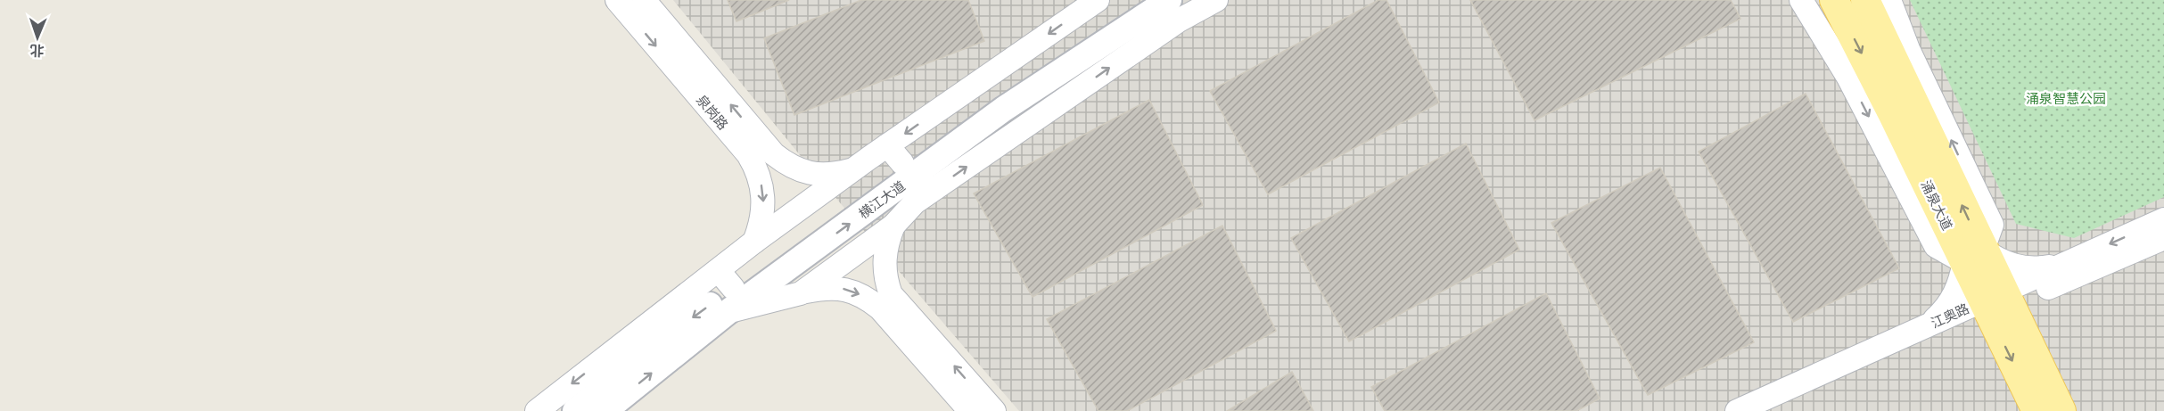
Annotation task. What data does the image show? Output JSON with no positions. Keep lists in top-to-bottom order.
{
  "streets": {
    "main road": ["横江大道", "涌泉大道"],
    "street": ["泉岗路", "江奥路"]
  },
  "crossings": [
    ["涌泉大道", "江奥路"]
  ],
  "parks": ["涌泉智慧公园"],
  "north": "bottom"
}
